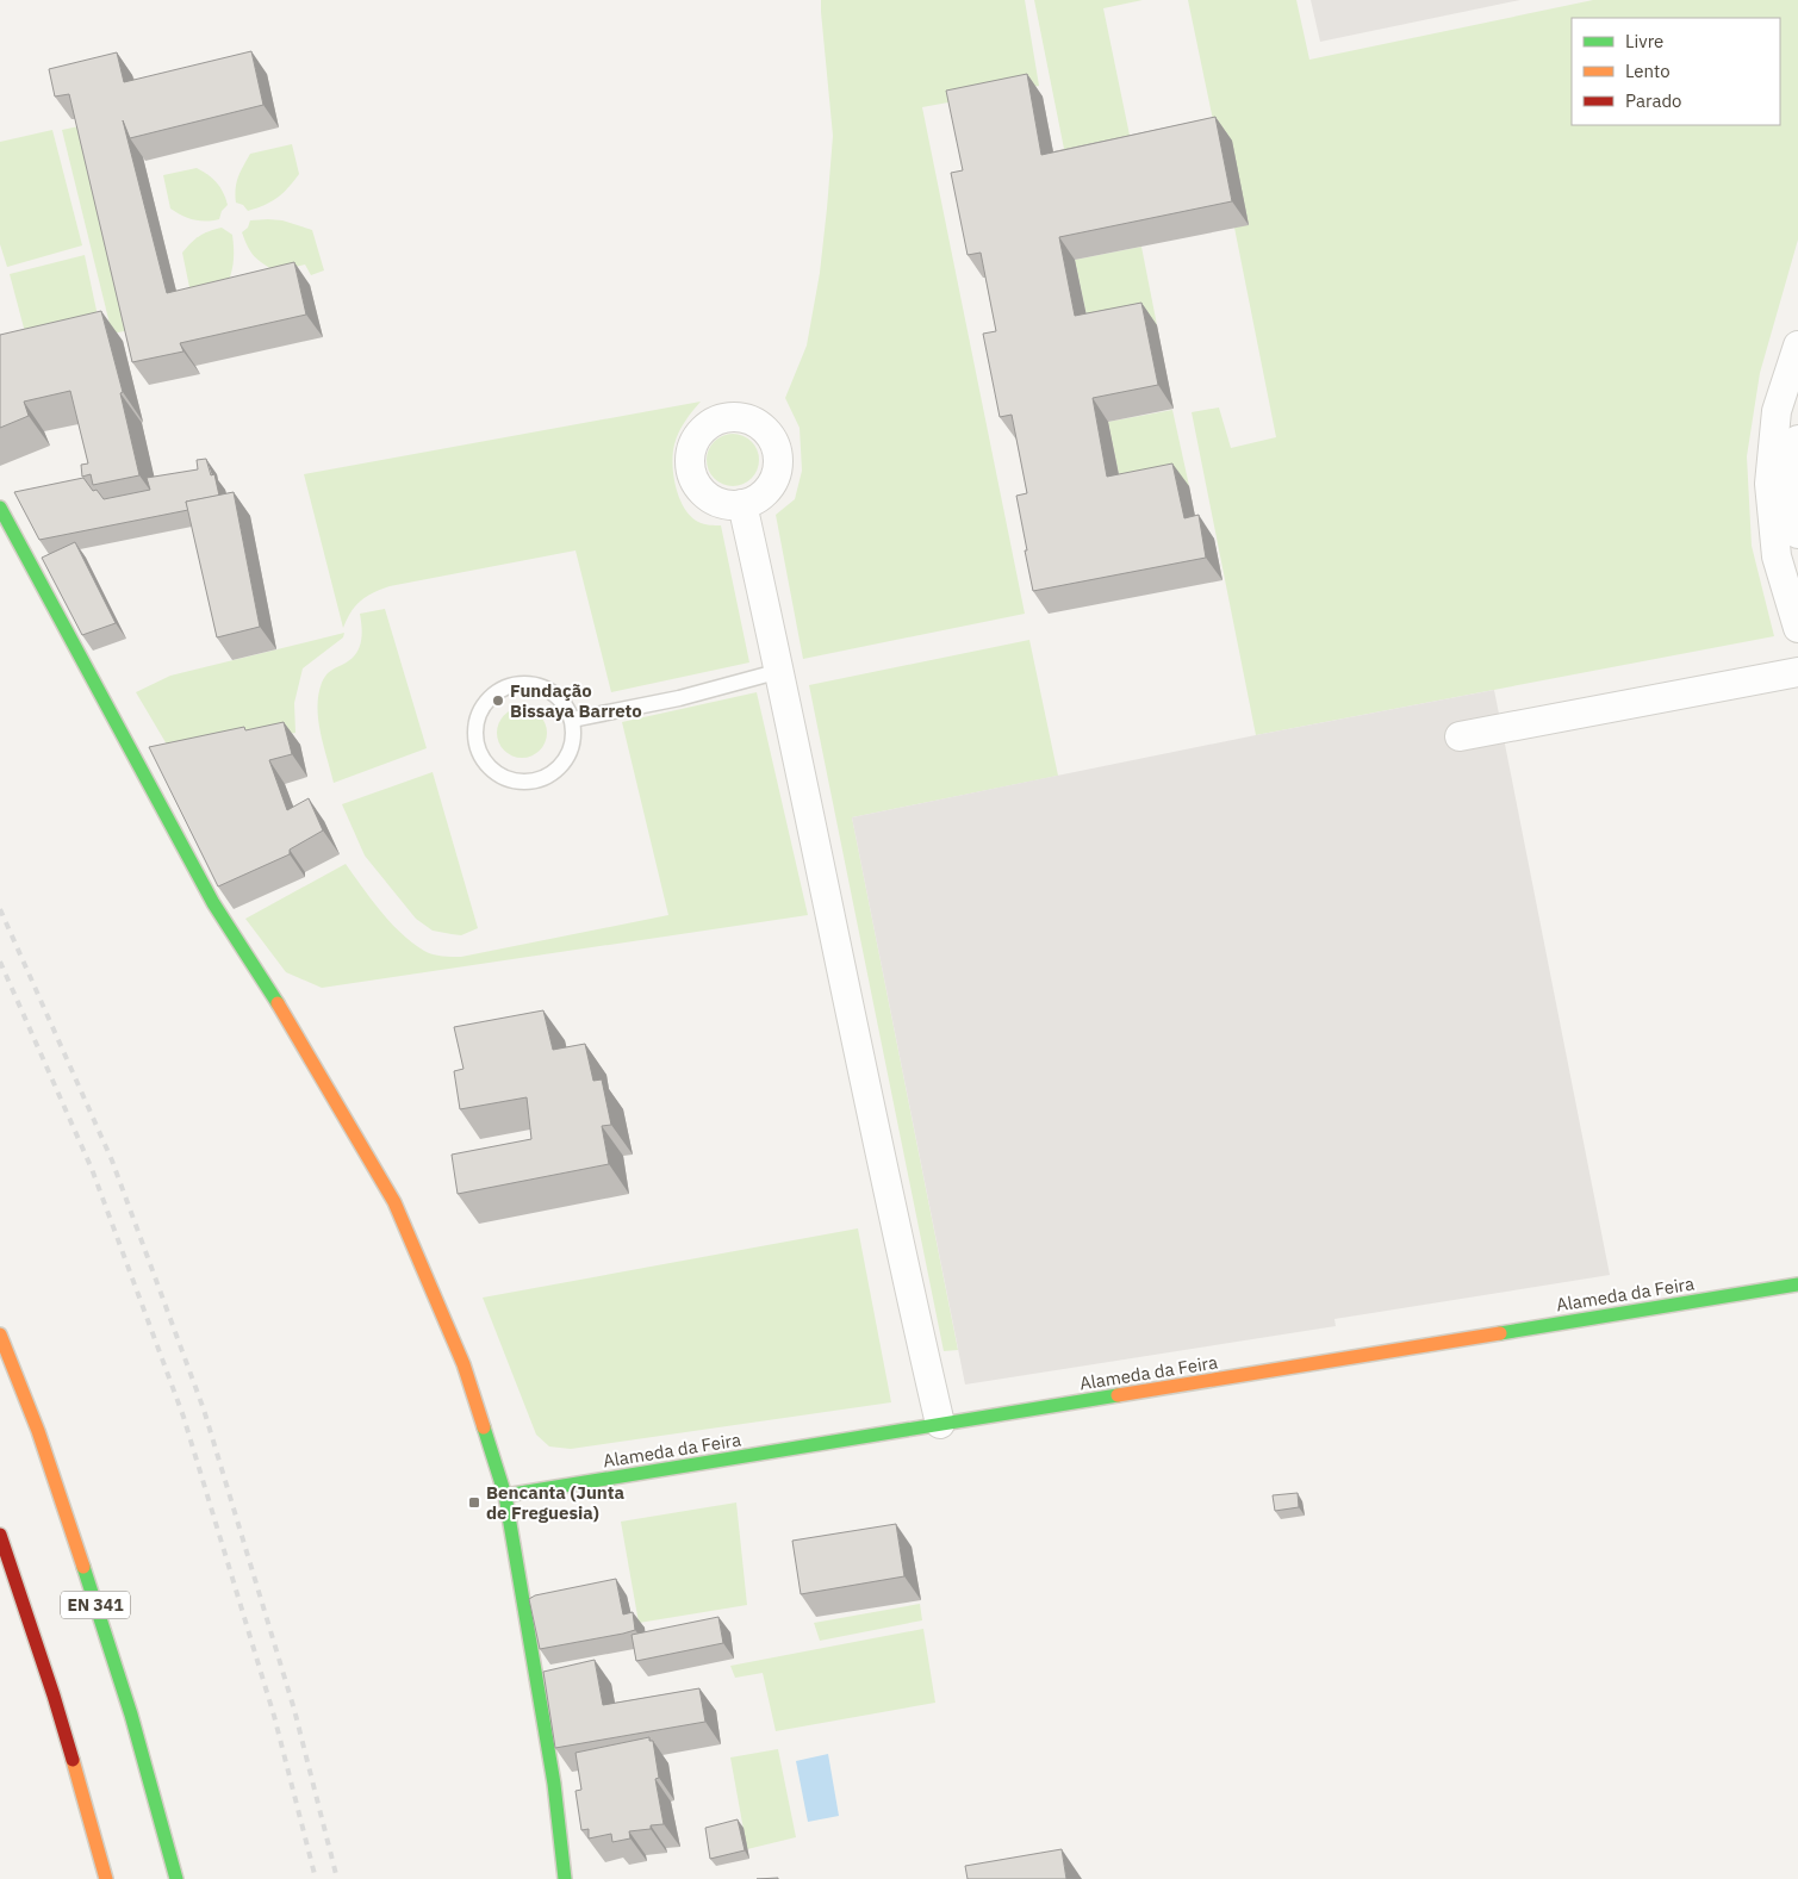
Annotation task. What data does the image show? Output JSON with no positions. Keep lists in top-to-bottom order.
{
  "streets": {
    "main road": ["Alameda da Feira", "EN 341"]
  },
  "places": {
    "other": ["Fundação Bissaya Barreto"],
    "transit": ["Bencanta (Junta de Freguesia)"]
  },
  "legend": ["Livre", "Lento", "Parado"]
}
